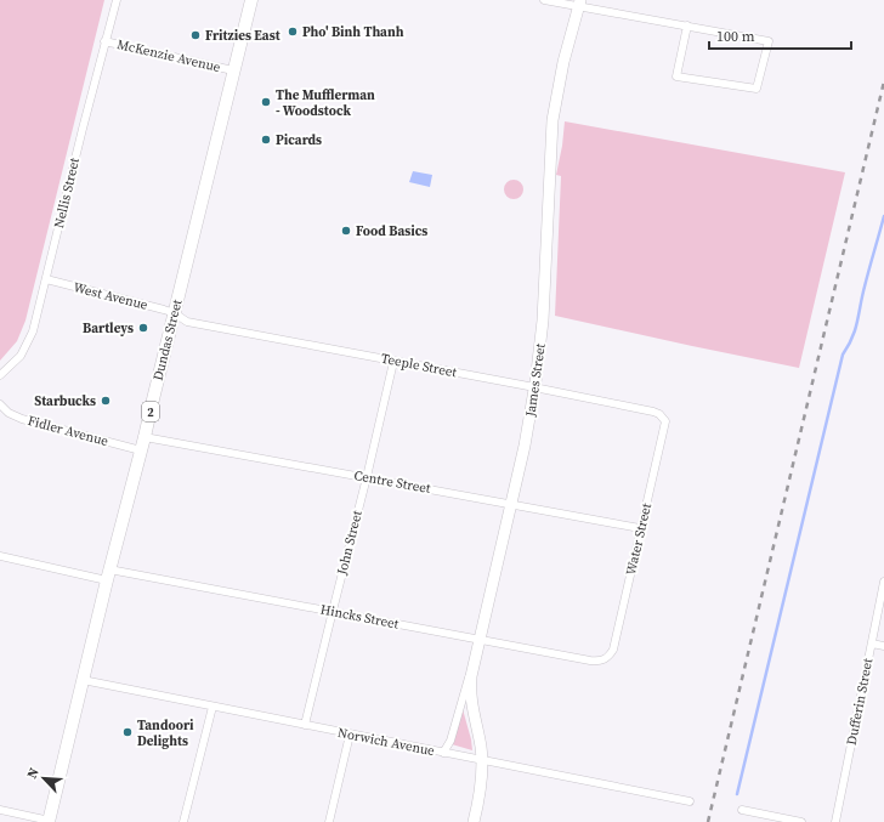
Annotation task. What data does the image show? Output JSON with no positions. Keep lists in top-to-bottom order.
{
  "streets": {
    "main road": ["Dundas Street", "2"],
    "street": [
      "McKenzie Avenue",
      "Nellis Street",
      "West Avenue",
      "Teeple Street",
      "James Street",
      "Fidler Avenue",
      "Centre Street",
      "Water Street",
      "John Street",
      "Hincks Street",
      "Dufferin Street",
      "Norwich Avenue"
    ]
  },
  "crossings": [
    ["McKenzie Avenue", "Nellis Street"],
    ["McKenzie Avenue", "Dundas Street"],
    ["Nellis Street", "West Avenue"],
    ["West Avenue", "Dundas Street"],
    ["West Avenue", "Teeple Street"],
    ["Dundas Street", "Teeple Street"],
    ["Dundas Street", "Fidler Avenue"],
    ["Dundas Street", "Centre Street"],
    ["Dundas Street", "Hincks Street"],
    ["Dundas Street", "Norwich Avenue"],
    ["Teeple Street", "James Street"],
    ["Teeple Street", "Water Street"],
    ["Teeple Street", "John Street"],
    ["James Street", "Centre Street"],
    ["James Street", "Hincks Street"],
    ["James Street", "Norwich Avenue"],
    ["Centre Street", "Water Street"],
    ["Centre Street", "John Street"],
    ["Water Street", "Hincks Street"],
    ["John Street", "Hincks Street"],
    ["John Street", "Norwich Avenue"]
  ],
  "places": [
    "Pho' Binh Thanh",
    "Fritzies East",
    "The Mufflerman - Woodstock",
    "Picards",
    "Food Basics",
    "Bartleys",
    "Starbucks",
    "Tandoori Delights"
  ],
  "scale_bar": "100 m",
  "north": "top left"
}
